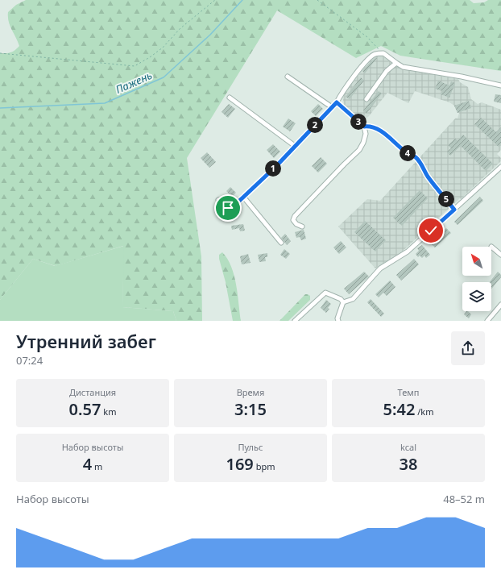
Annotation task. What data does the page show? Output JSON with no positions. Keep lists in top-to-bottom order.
{
  "water": ["Пажень"],
  "north": "top left",
  "page": {
    "pins": [
      "3",
      "2",
      "4",
      "1",
      "5"
    ],
    "heading": ["Утренний забег", "07:24"],
    "stats": [
      ["Дистанция", "0.57 km"],
      ["Время", "3:15"],
      ["Темп", "5:42 /km"],
      ["Набор высоты", "4 m"],
      ["Пульс", "169 bpm"],
      ["kcal", "38"]
    ],
    "chart": ["Набор высоты", "48–52 m"]
  }
}
